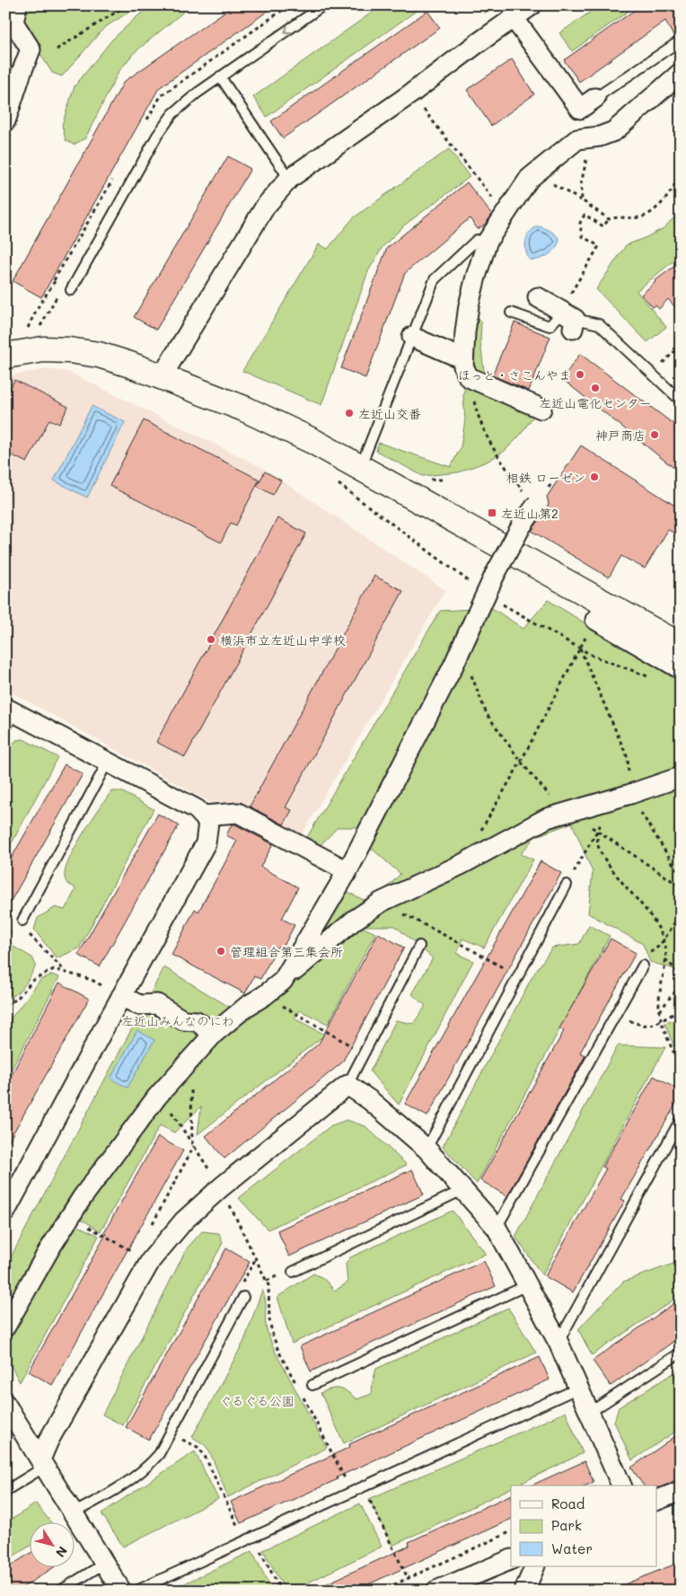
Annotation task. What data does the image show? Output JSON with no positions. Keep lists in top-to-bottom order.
{
  "parks": ["左近山みんなのにわ", "ぐるぐる公園"],
  "places": {
    "other": [
      "ほっと・さこんやま",
      "左近山電化センター",
      "左近山交番",
      "神戸商店",
      "相鉄 ローゼン",
      "横浜市立左近山中学校",
      "管理組合第三集会所"
    ],
    "transit": ["左近山第2"]
  },
  "legend": ["Road", "Park", "Water"],
  "north": "bottom right"
}
